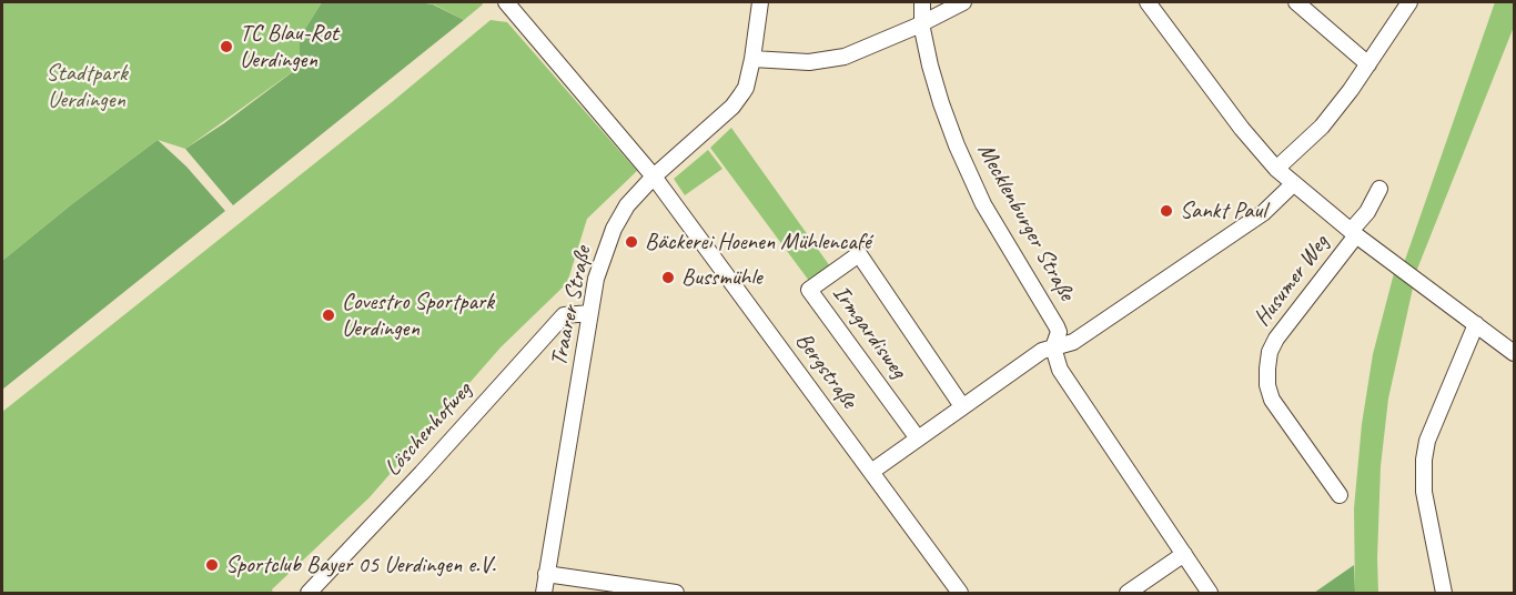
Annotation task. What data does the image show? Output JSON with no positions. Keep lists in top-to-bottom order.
{
  "streets": {
    "street": [
      "Mecklenburger Straße",
      "Husumer Weg",
      "Traarer Straße",
      "Irmgardisweg",
      "Bergstraße",
      "Löschenhofweg"
    ]
  },
  "crossings": [
    ["Traarer Straße", "Bergstraße"],
    ["Traarer Straße", "Löschenhofweg"]
  ],
  "parks": ["Stadtpark Uerdingen"],
  "places": [
    "TC Blau-Rot Uerdingen",
    "Sankt Paul",
    "Bäckerei Hoenen Mühlencafé",
    "Bussmühle",
    "Covestro Sportpark Uerdingen",
    "Sportclub Bayer 05 Uerdingen e.V."
  ]
}
